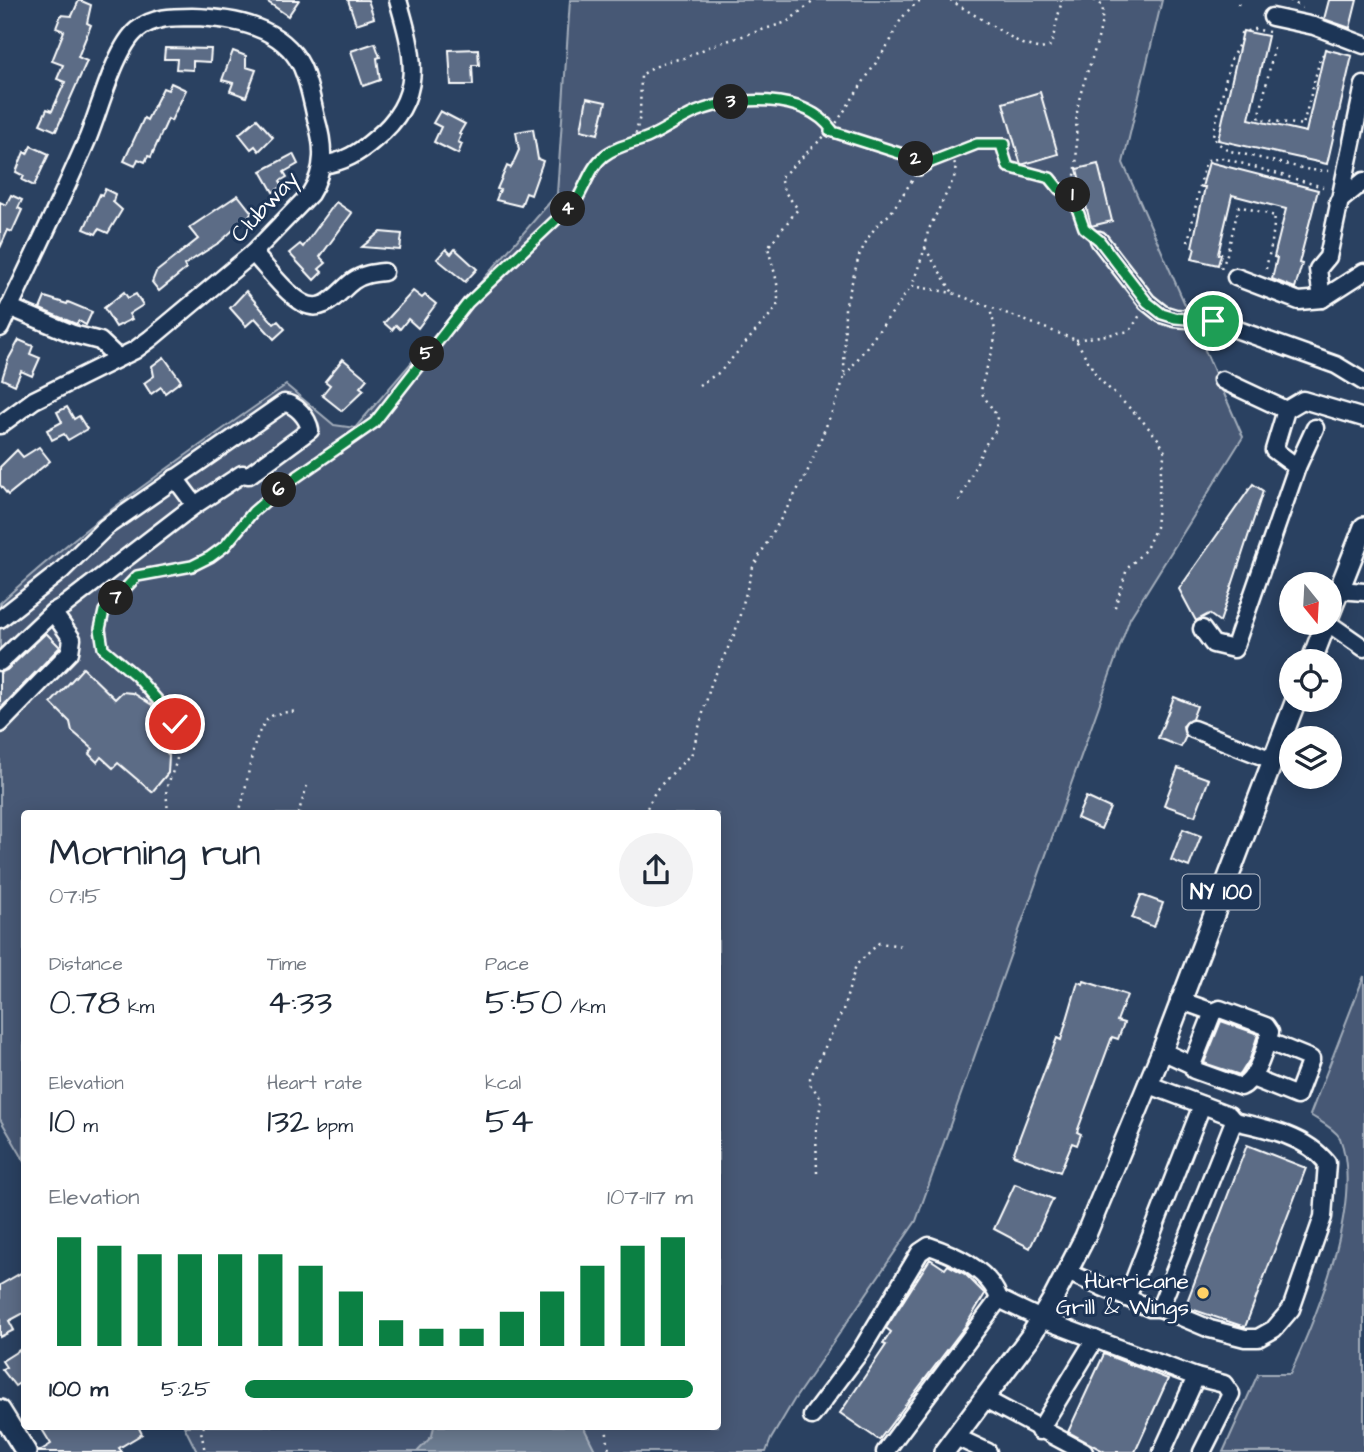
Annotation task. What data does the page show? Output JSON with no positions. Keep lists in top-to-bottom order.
{
  "streets": {
    "main road": ["NY 100"],
    "street": ["Clubway"]
  },
  "places": ["Hurricane Grill & Wings"],
  "north": "bottom",
  "page": {
    "pins": [
      "3",
      "2",
      "1",
      "4",
      "5",
      "6",
      "7"
    ],
    "heading": ["Morning run", "07:15"],
    "stats": [
      ["Distance", "0.78 km"],
      ["Time", "4:33"],
      ["Pace", "5:50 /km"],
      ["Elevation", "10 m"],
      ["Heart rate", "132 bpm"],
      ["kcal", "54"]
    ],
    "chart": ["Elevation", "107–117 m"],
    "list": [
      {
        "name": "100 m",
        "note": "5:25"
      }
    ]
  }
}
